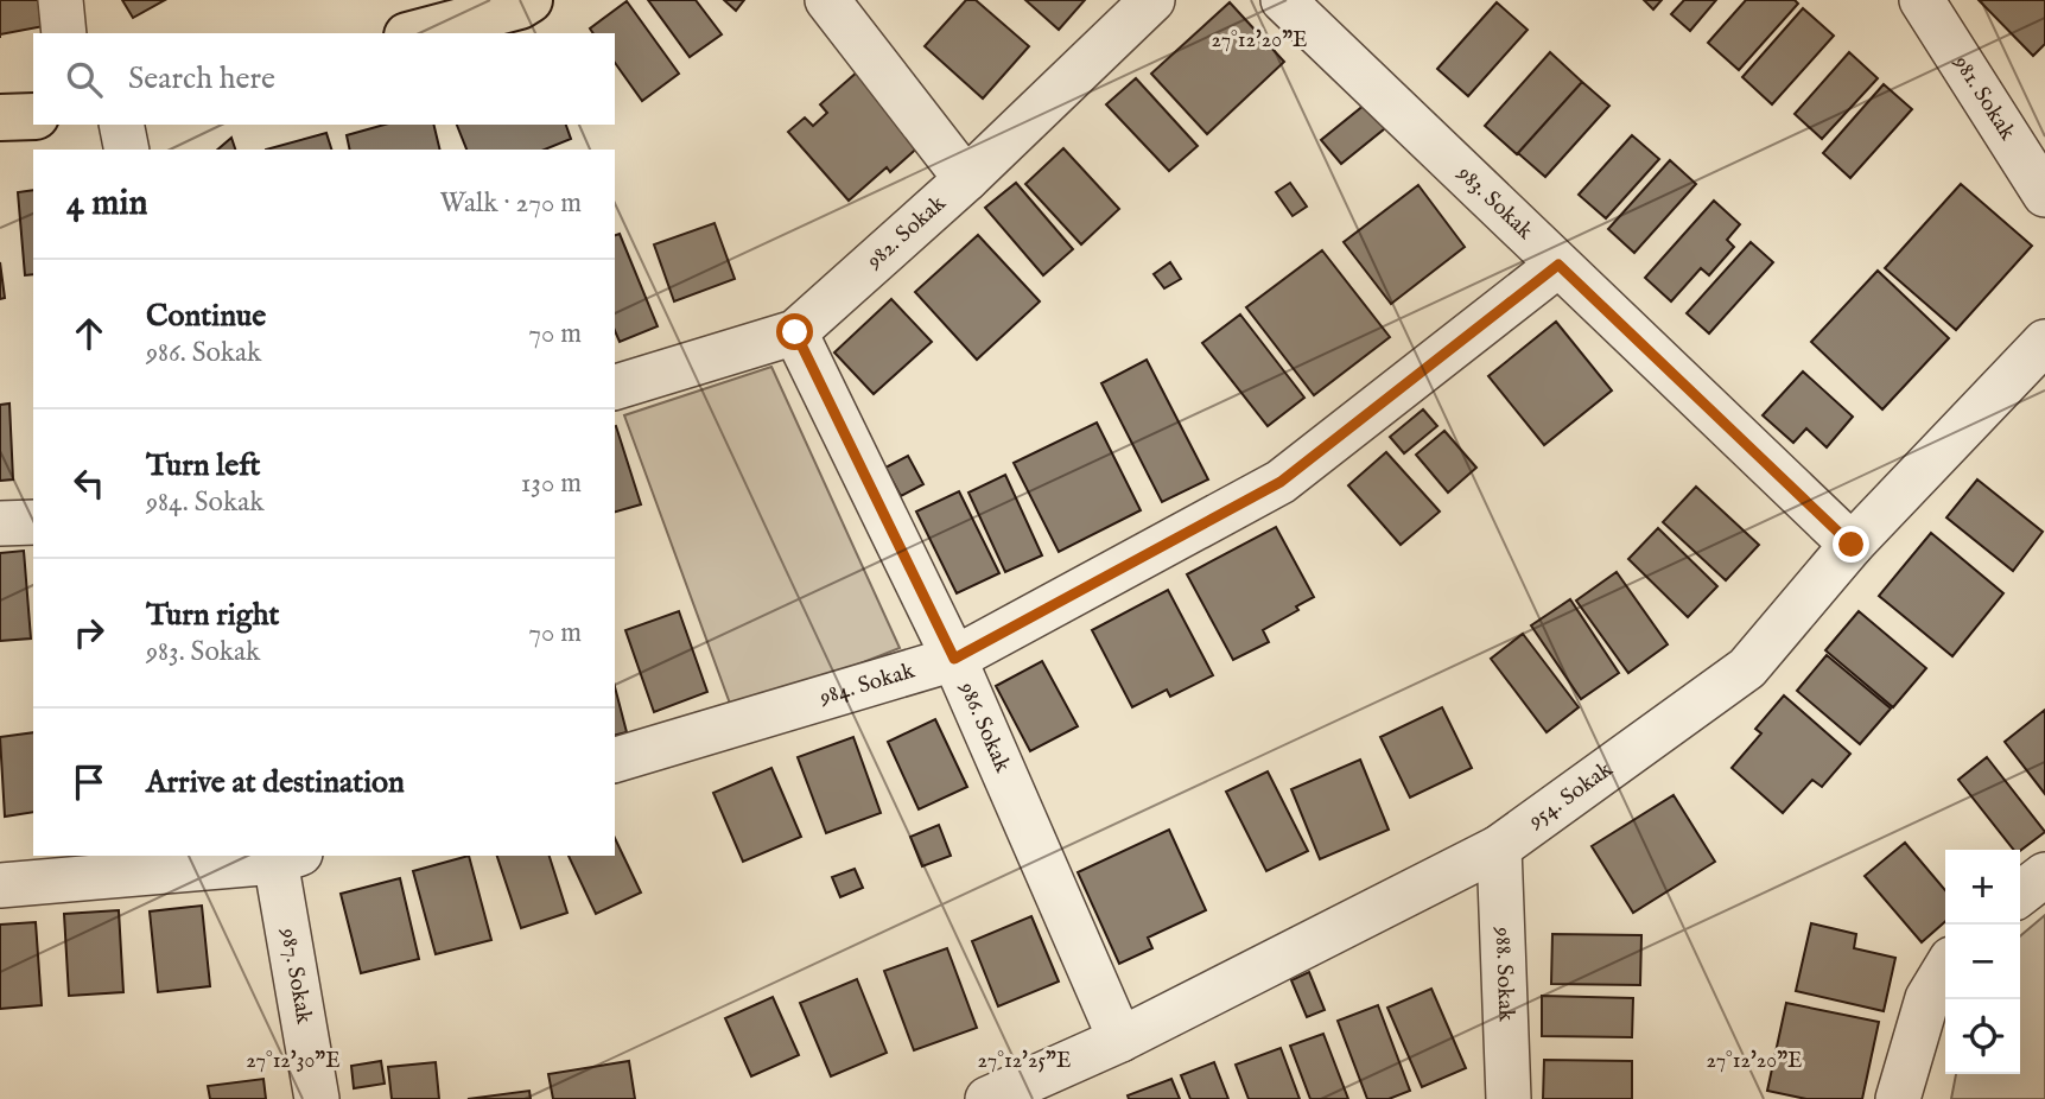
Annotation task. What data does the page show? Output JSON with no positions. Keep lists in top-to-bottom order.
{
  "streets": {
    "street": [
      "981. Sokak",
      "983. Sokak",
      "982. Sokak",
      "984. Sokak",
      "986. Sokak",
      "954. Sokak",
      "988. Sokak",
      "987. Sokak"
    ]
  },
  "crossings": [
    ["983. Sokak", "984. Sokak"],
    ["983. Sokak", "954. Sokak"],
    ["982. Sokak", "986. Sokak"],
    ["984. Sokak", "986. Sokak"],
    ["986. Sokak", "954. Sokak"],
    ["954. Sokak", "988. Sokak"]
  ],
  "page": {
    "search": "Search here",
    "heading": ["4 min", "Walk · 270 m"],
    "list": [
      ["Continue", "986. Sokak", "70 m"],
      ["Turn left", "984. Sokak", "130 m"],
      ["Turn right", "983. Sokak", "70 m"],
      "Arrive at destination"
    ],
    "map_buttons": ["+", "−"]
  },
  "coordinates": ["27°12'20\"E", "27°12'30\"E", "27°12'25\"E"]
}
